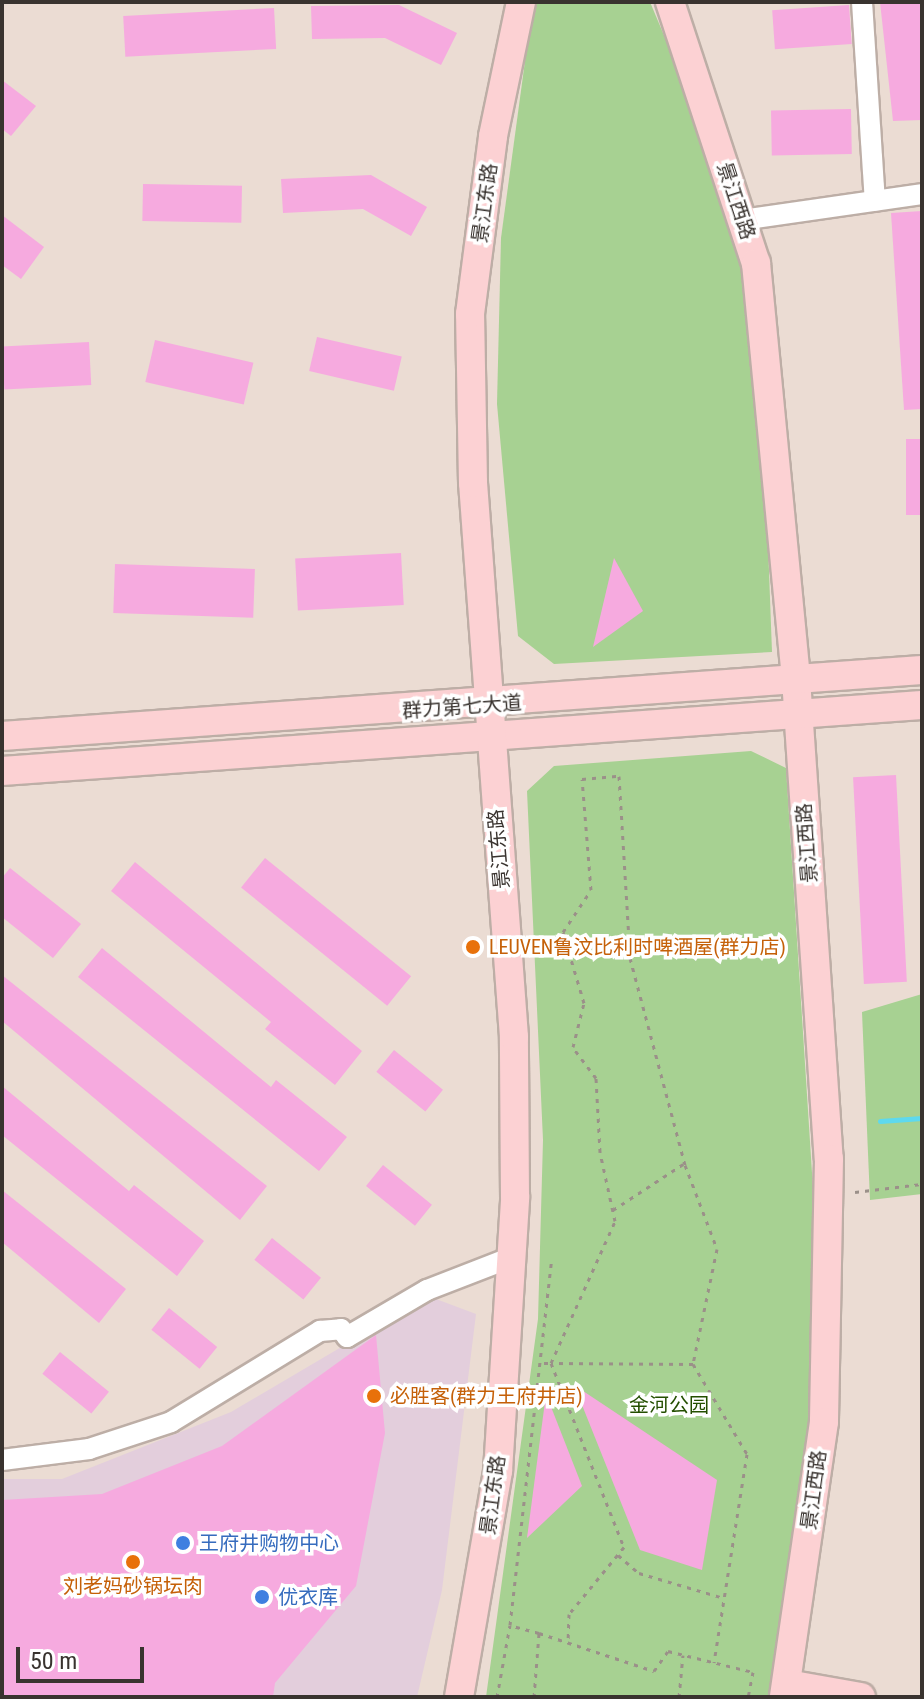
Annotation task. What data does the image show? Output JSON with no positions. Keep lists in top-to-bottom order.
{
  "streets": {
    "main road": ["景江西路", "景江东路", "群力第七大道"]
  },
  "crossings": [
    ["景江西路", "群力第七大道"],
    ["景江东路", "群力第七大道"]
  ],
  "parks": ["金河公园"],
  "places": [
    "LEUVEN鲁汶比利时啤酒屋(群力店)",
    "必胜客(群力王府井店)",
    "王府井购物中心",
    "刘老妈砂锅坛肉",
    "优衣库"
  ],
  "scale_bar": "50 m"
}
